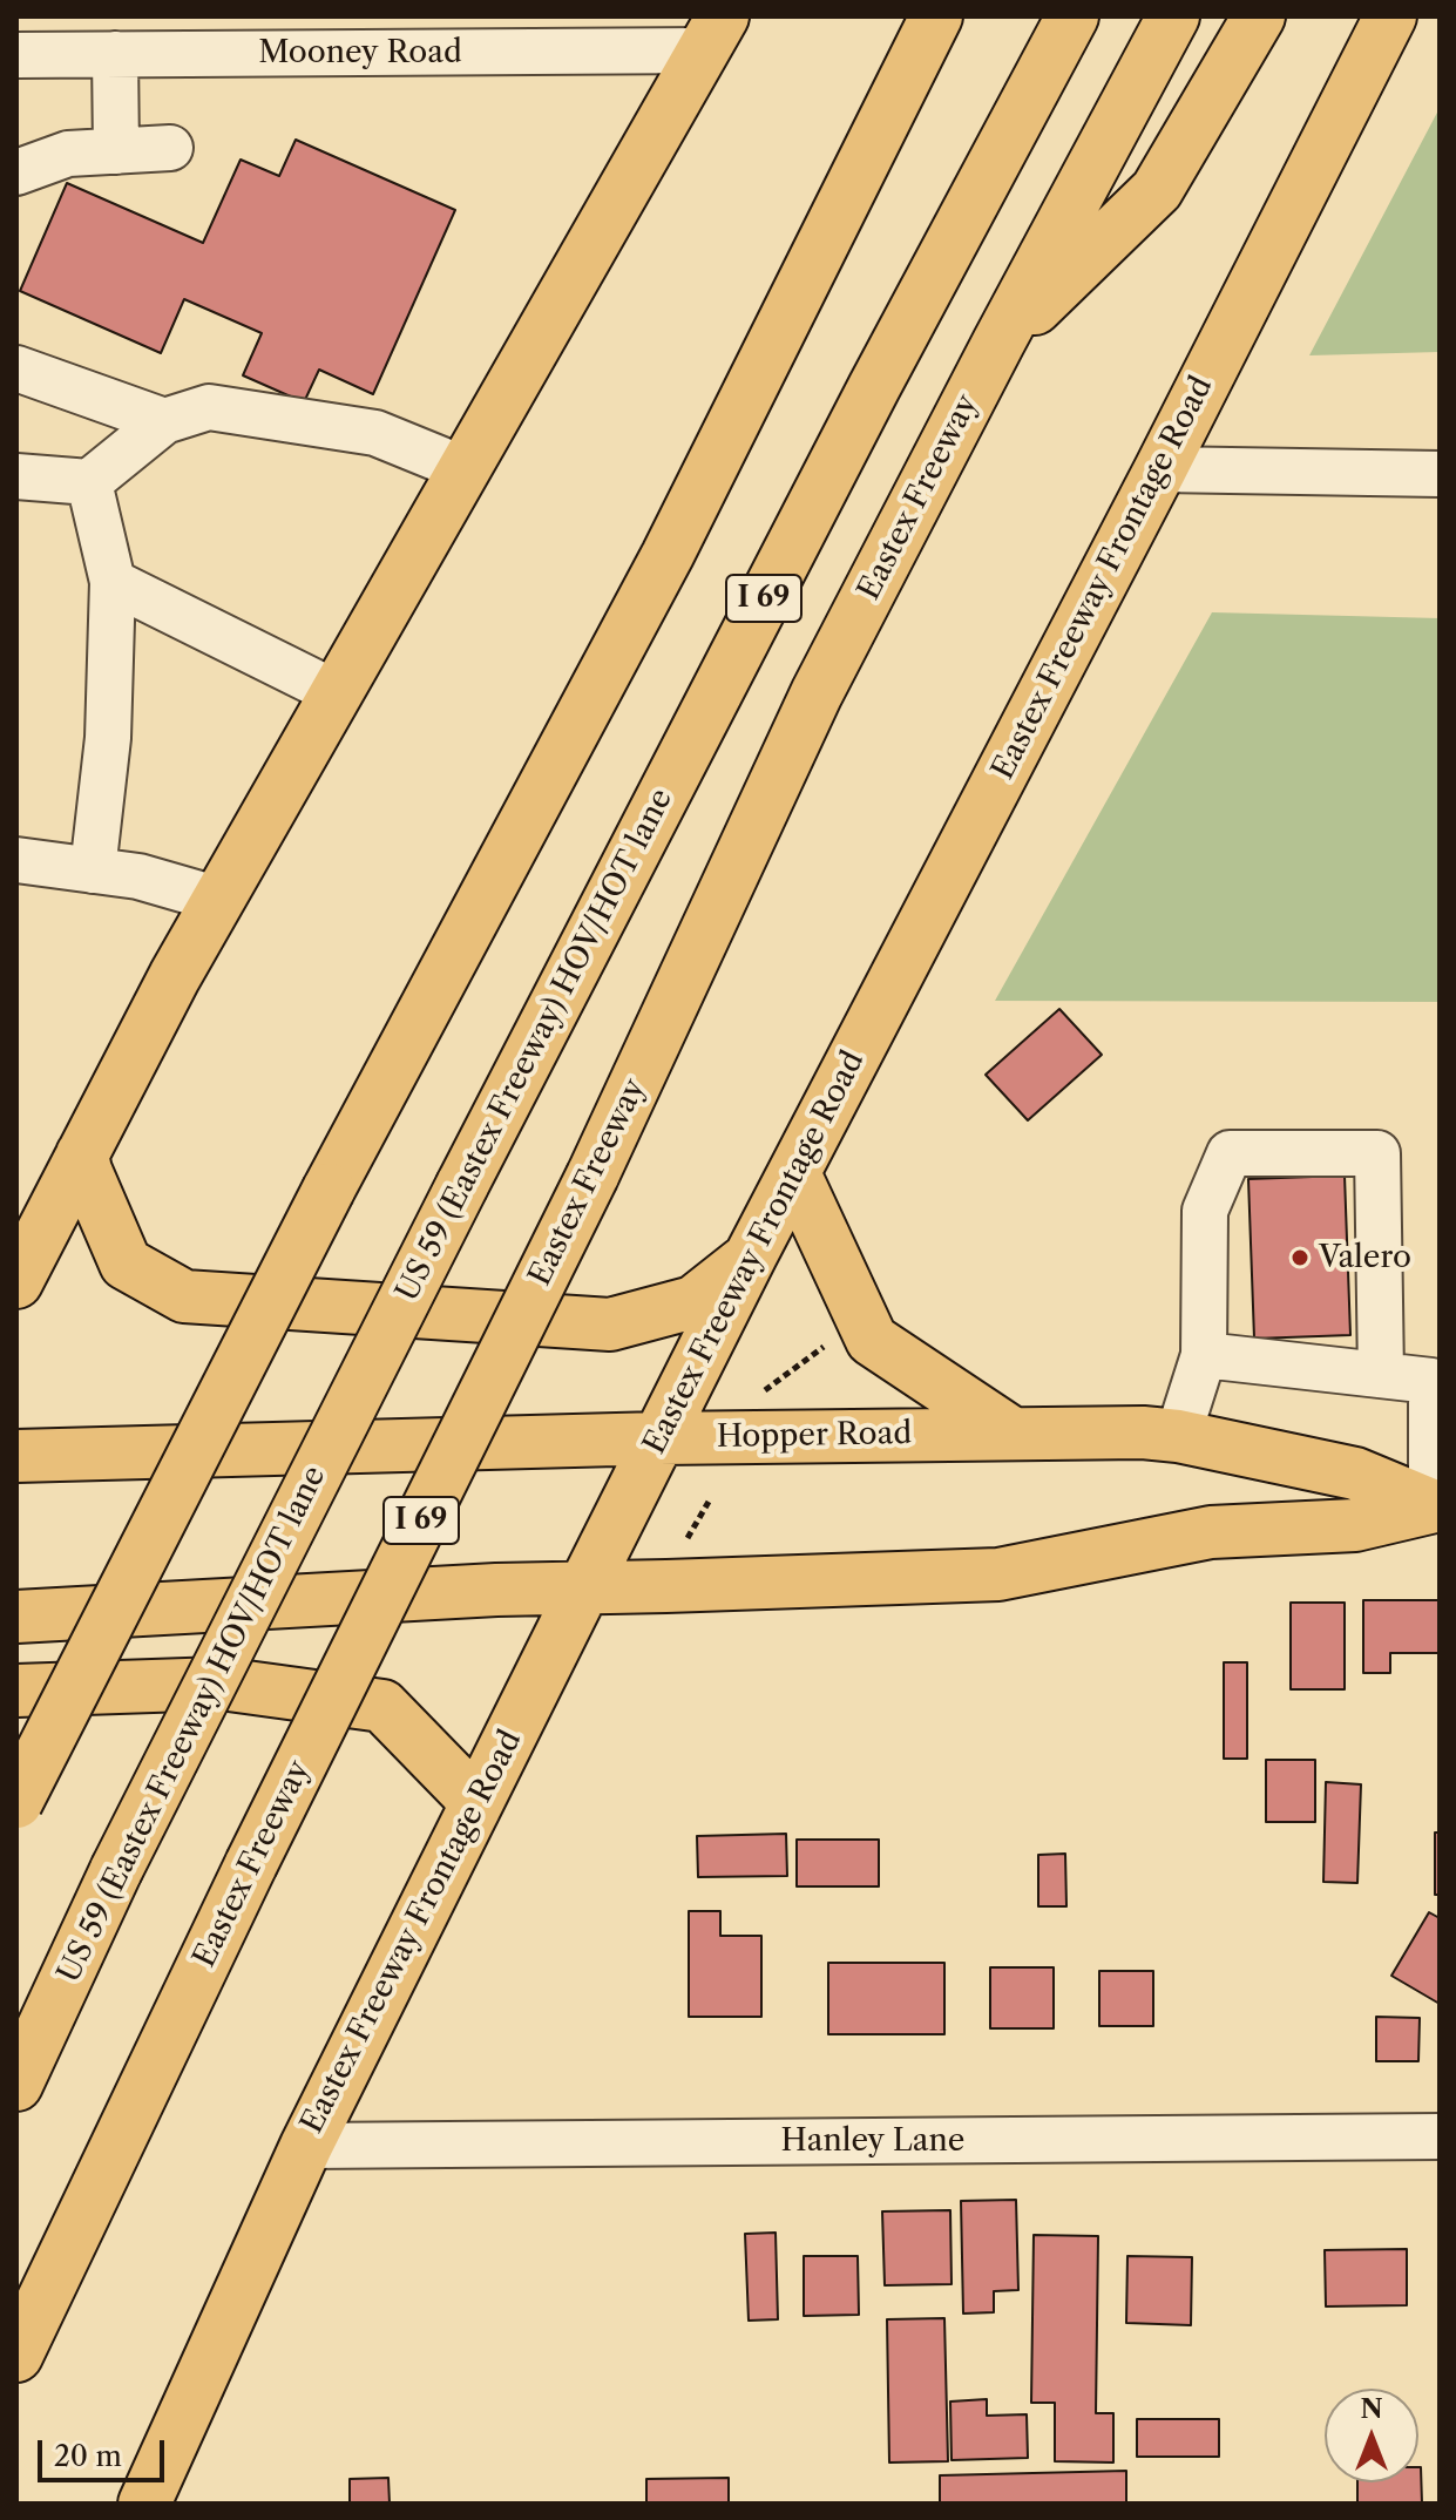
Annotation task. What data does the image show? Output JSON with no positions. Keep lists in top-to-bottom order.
{
  "streets": {
    "main road": [
      "Eastex Freeway",
      "Eastex Freeway Frontage Road",
      "I 69",
      "US 59 (Eastex Freeway) HOV/HOT lane",
      "Hopper Road"
    ],
    "street": ["Mooney Road", "Hanley Lane"]
  },
  "crossings": [
    ["Eastex Freeway Frontage Road", "Hopper Road"],
    ["Eastex Freeway Frontage Road", "Hanley Lane"]
  ],
  "places": ["Valero"],
  "scale_bar": "20 m",
  "north": "top"
}
